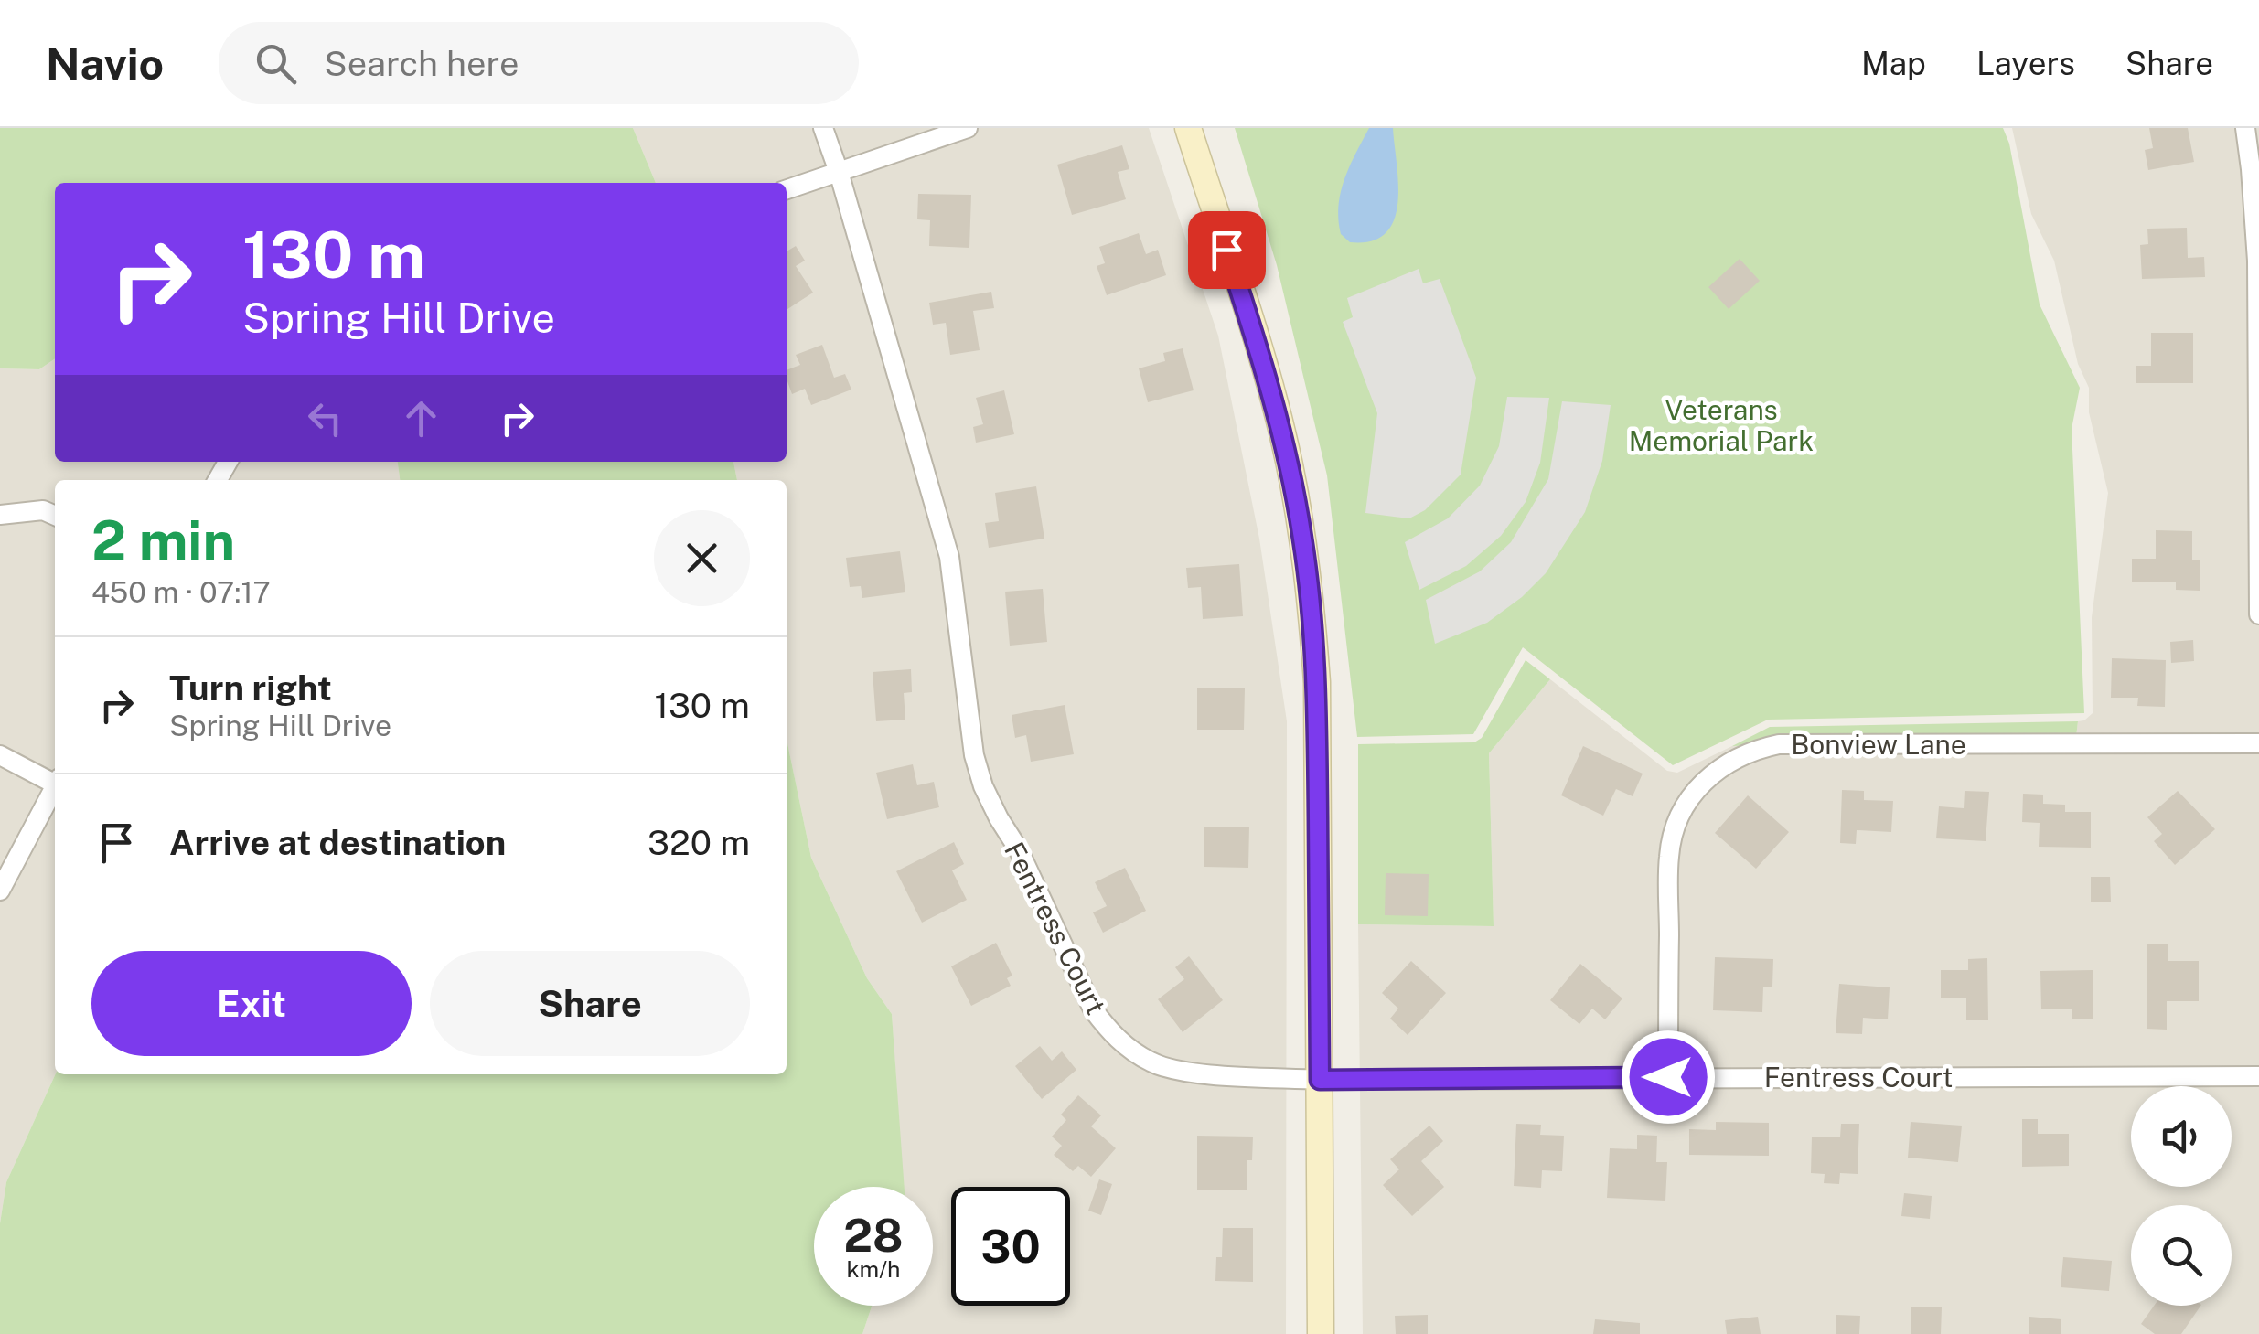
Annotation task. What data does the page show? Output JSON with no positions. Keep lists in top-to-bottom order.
{
  "streets": {
    "street": ["Bonview Lane", "Fentress Court"]
  },
  "crossings": [
    ["Bonview Lane", "Fentress Court"]
  ],
  "parks": ["Veterans Memorial Park"],
  "page": {
    "header": "Navio",
    "search": "Search here",
    "nav": ["Map", "Layers", "Share"],
    "turn": ["130 m", "Spring Hill Drive"],
    "heading": ["2 min", "450 m · 07:17"],
    "list": [
      {
        "name": "Turn right",
        "note": "Spring Hill Drive",
        "value": "130 m"
      },
      {
        "name": "Arrive at destination",
        "value": "320 m"
      }
    ],
    "buttons": ["Exit", "Share"],
    "speed": "28 km/h",
    "limit": "30"
  }
}
